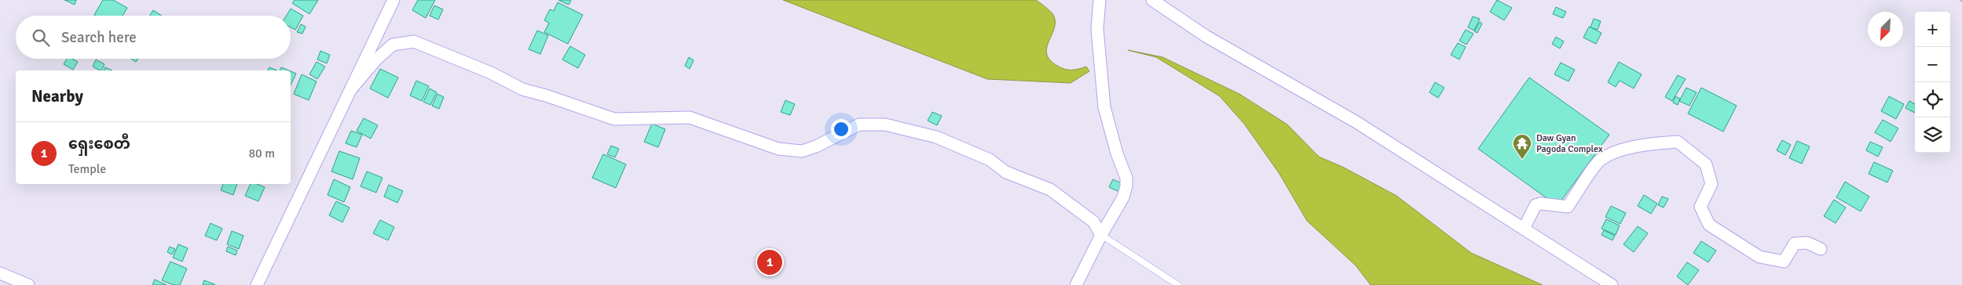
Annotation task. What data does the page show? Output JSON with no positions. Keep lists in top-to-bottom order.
{
  "places": {
    "temple": ["Daw Gyan Pagoda Complex"]
  },
  "north": "bottom left",
  "page": {
    "map_buttons": ["+", "−"],
    "search": "Search here",
    "heading": "Nearby",
    "list": [
      {
        "mark": "1",
        "name": "ရှေးစေတီ",
        "note": "Temple",
        "value": "80 m"
      }
    ],
    "pins": "1"
  }
}
